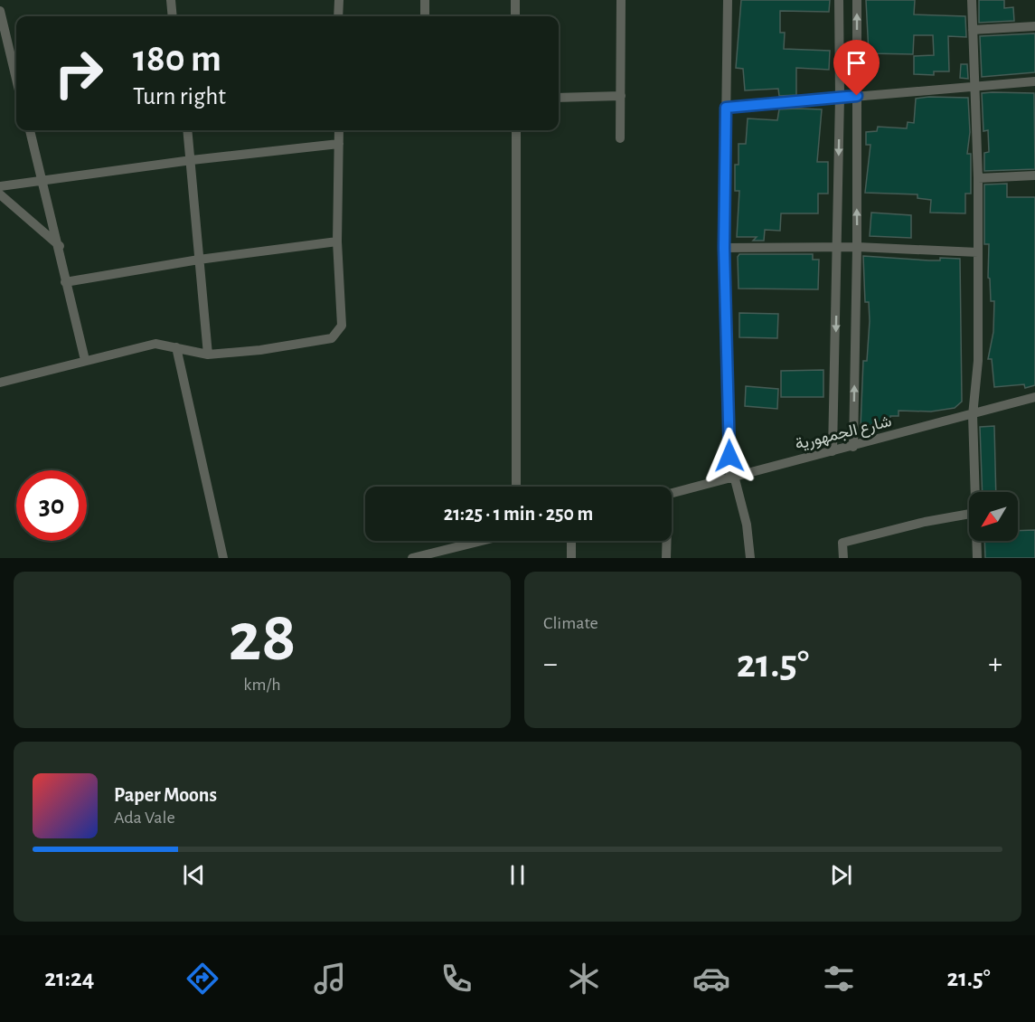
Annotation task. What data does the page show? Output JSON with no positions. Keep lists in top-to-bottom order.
{
  "streets": {
    "street": ["شارع الجمهورية"]
  },
  "north": "bottom left",
  "page": {
    "turn": ["180 m", "Turn right"],
    "limit": "30",
    "trip": "21:25 · 1 min · 250 m",
    "tile": [
      ["28", "km/h"],
      "Climate"
    ],
    "heat": ["−", "21.5°", "+"],
    "song": ["Paper Moons", "Ada Vale"],
    "tabs": ["21:24", "21.5°"]
  }
}
